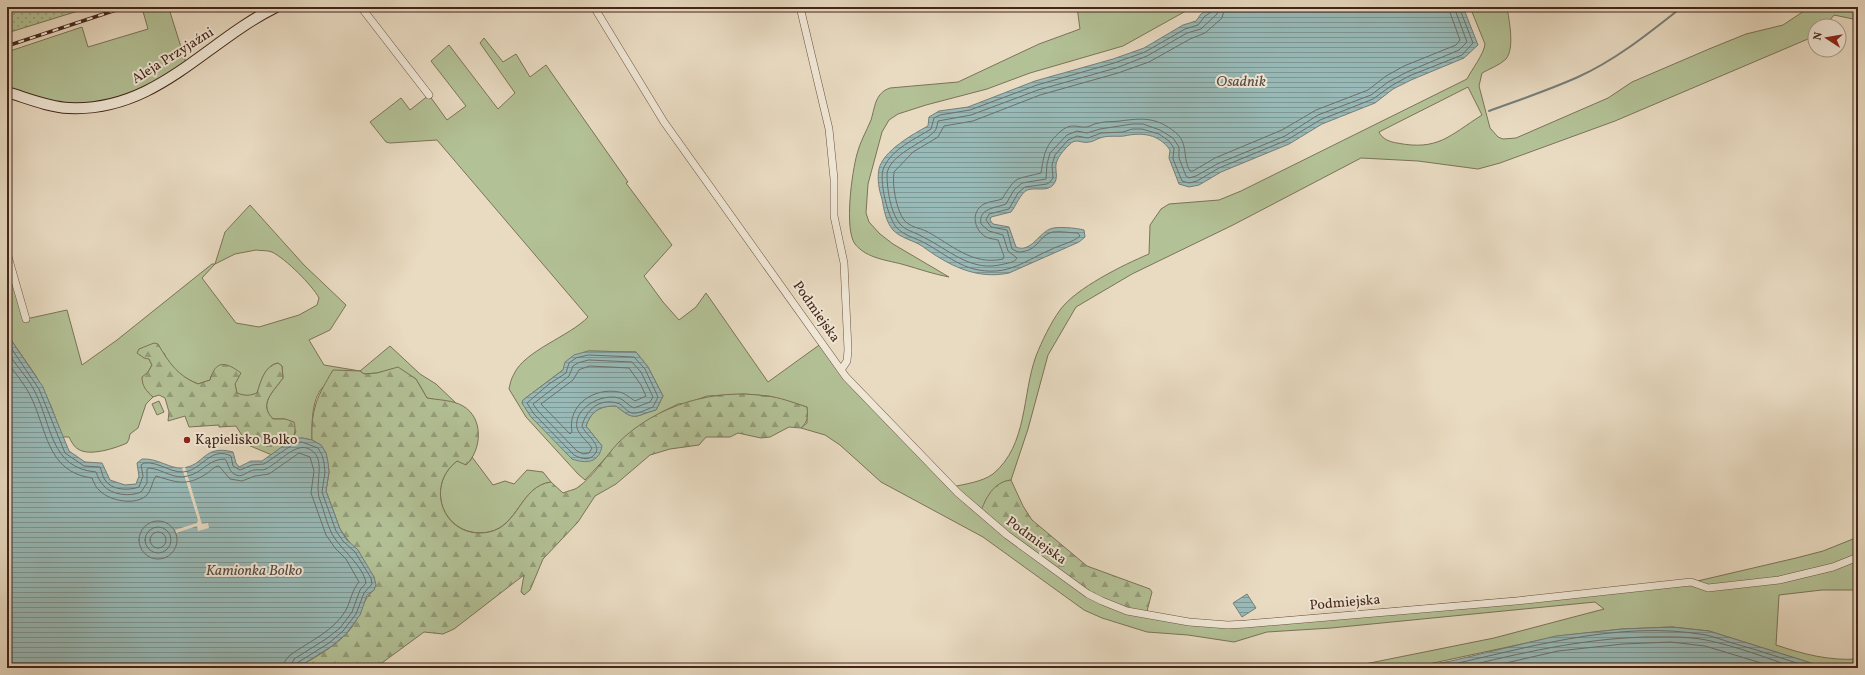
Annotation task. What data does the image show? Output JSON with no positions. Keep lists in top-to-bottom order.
{
  "streets": {
    "main road": ["Aleja Przyjaźni"],
    "street": ["Podmiejska"]
  },
  "water": ["Osadnik", "Kamionka Bolko"],
  "places": ["Kąpielisko Bolko"],
  "north": "left"
}
